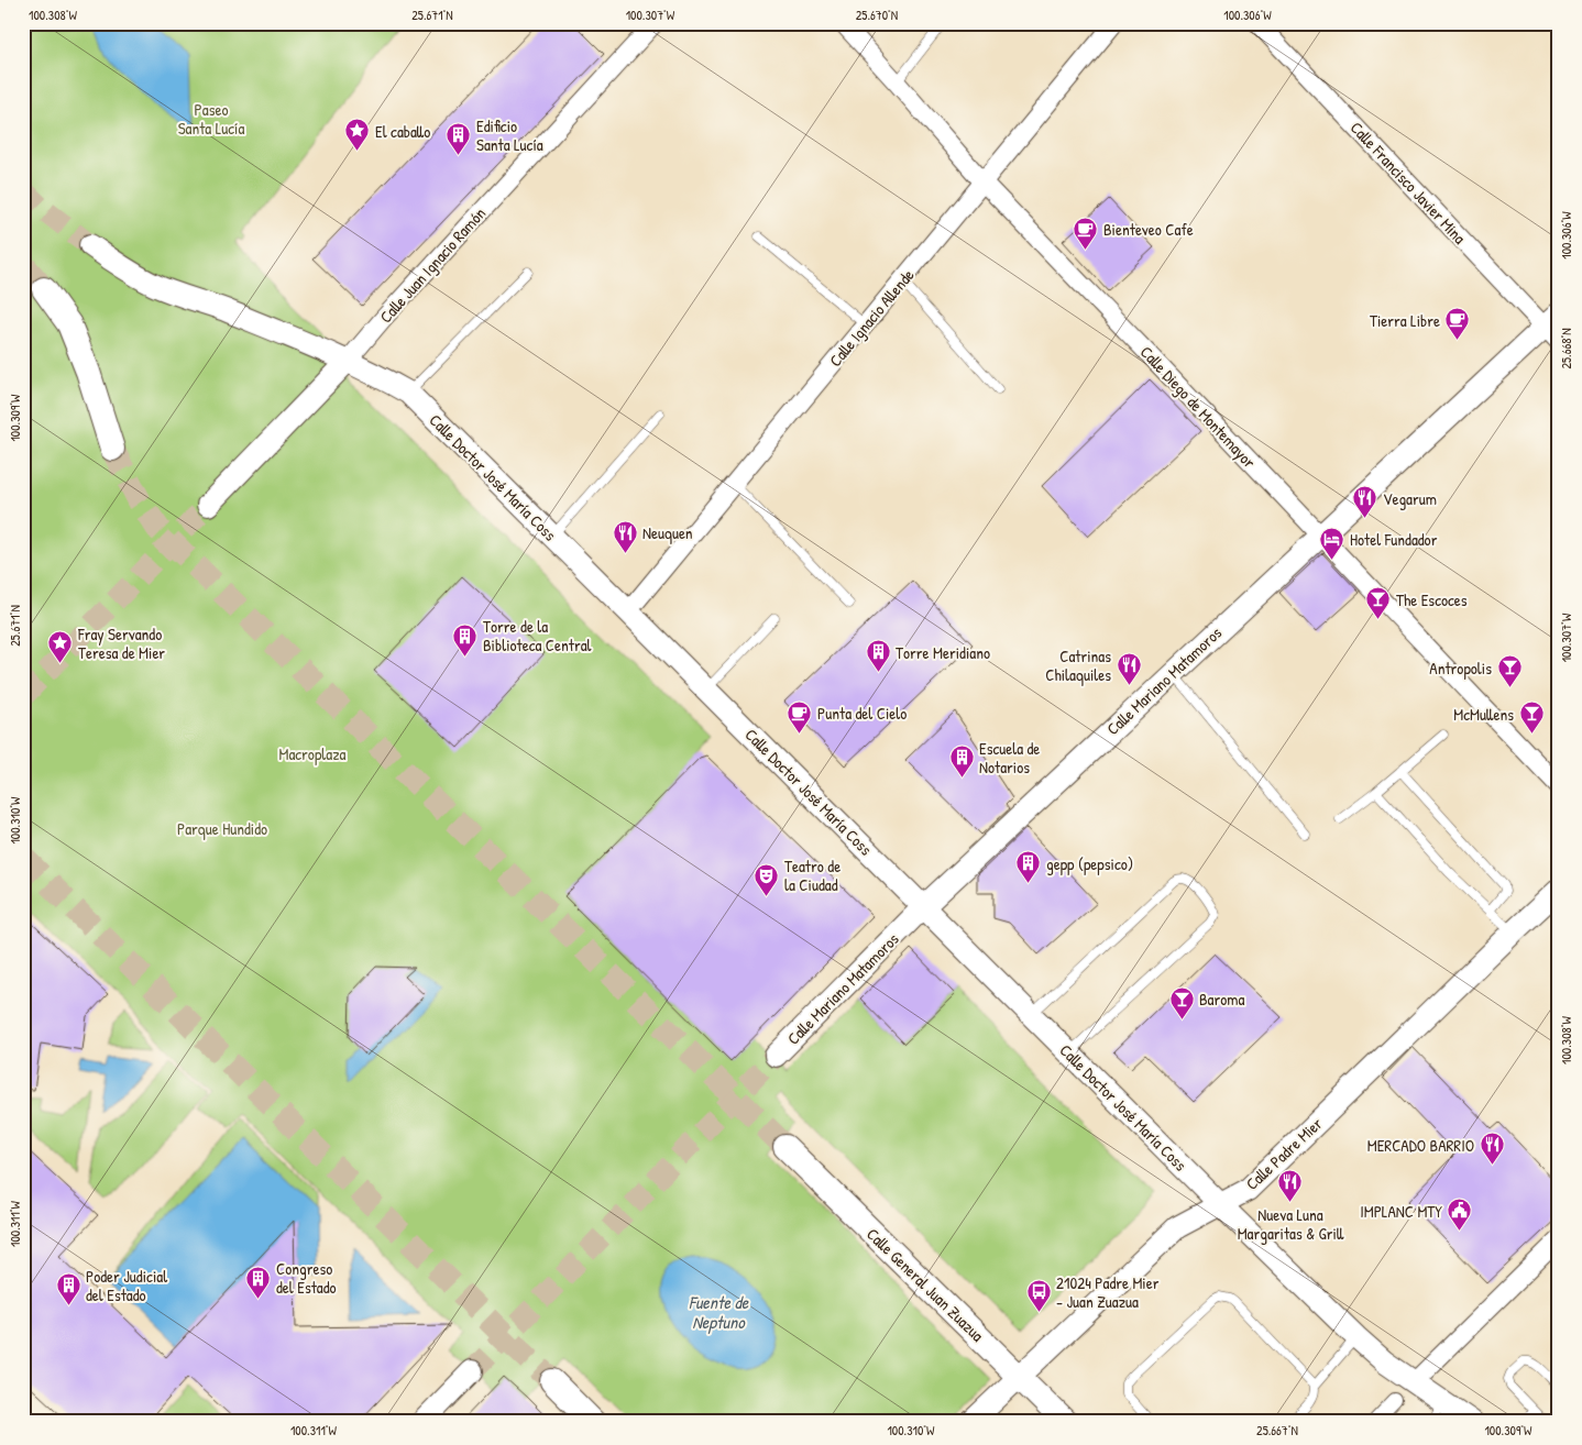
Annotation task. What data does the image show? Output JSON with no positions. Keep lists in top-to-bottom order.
{
  "streets": {
    "main road": ["Calle General Juan Zuazua"],
    "street": [
      "Calle Francisco Javier Mina",
      "Calle Juan Ignacio Ramón",
      "Calle Ignacio Allende",
      "Calle Diego de Montemayor",
      "Calle Doctor José María Coss",
      "Calle Mariano Matamoros",
      "Calle Padre Mier"
    ]
  },
  "crossings": [
    ["Calle Francisco Javier Mina", "Calle Mariano Matamoros"],
    ["Calle Juan Ignacio Ramón", "Calle Doctor José María Coss"],
    ["Calle Ignacio Allende", "Calle Diego de Montemayor"],
    ["Calle Ignacio Allende", "Calle Doctor José María Coss"],
    ["Calle Diego de Montemayor", "Calle Mariano Matamoros"],
    ["Calle Doctor José María Coss", "Calle Mariano Matamoros"],
    ["Calle Doctor José María Coss", "Calle Padre Mier"],
    ["Calle Padre Mier", "Calle General Juan Zuazua"]
  ],
  "water": ["Fuente de Neptuno"],
  "parks": ["Paseo Santa Lucía", "Macroplaza", "Parque Hundido"],
  "places": {
    "place": ["El caballo", "Fray Servando Teresa de Mier"],
    "building": [
      "Edificio Santa Lucía",
      "Torre de la Biblioteca Central",
      "Torre Meridiano",
      "Escuela de Notarios",
      "gepp (pepsico)",
      "Congreso del Estado",
      "Poder Judicial del Estado"
    ],
    "cafe": ["Bienteveo Cafe", "Tierra Libre", "Punta del Cielo"],
    "restaurant": [
      "Vegarum",
      "Neuquen",
      "Catrinas Chilaquiles",
      "MERCADO BARRIO",
      "Nueva Luna Margaritas & Grill"
    ],
    "hotel": ["Hotel Fundador"],
    "bar": [
      "The Escoces",
      "Antropolis",
      "McMullens",
      "Baroma"
    ],
    "theatre": ["Teatro de la Ciudad"],
    "public building": ["IMPLANC MTY"],
    "bus stop": ["21024 Padre Mier - Juan Zuazua"]
  },
  "coordinates": [
    "100.308°W",
    "25.671°N",
    "100.307°W",
    "25.670°N",
    "100.306°W",
    "25.668°N",
    "100.309°W",
    "100.310°W",
    "100.311°W",
    "25.667°N"
  ]
}
